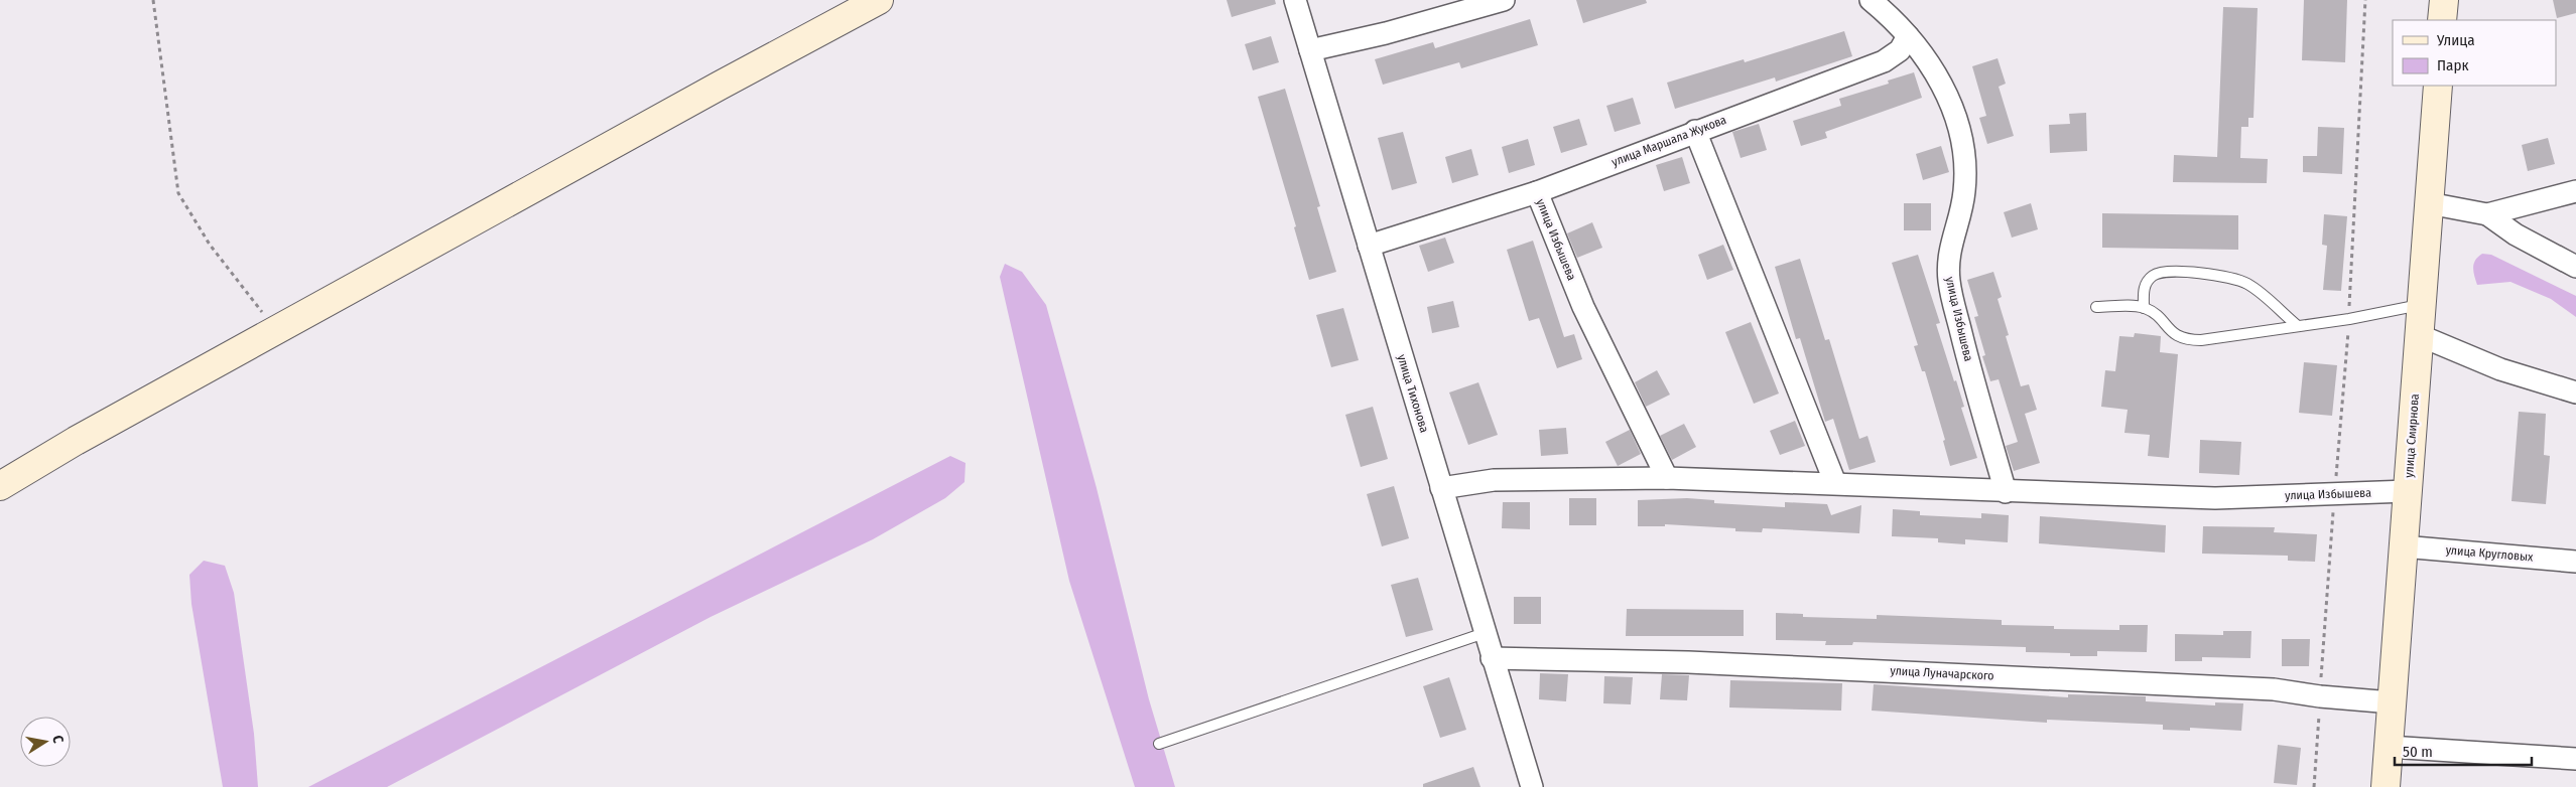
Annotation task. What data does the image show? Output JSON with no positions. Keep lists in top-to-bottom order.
{
  "streets": {
    "main road": ["улица Смирнова"],
    "street": [
      "улица Маршала Жукова",
      "улица Избышева",
      "улица Тихонова",
      "улица Кругловых",
      "улица Луначарского"
    ]
  },
  "crossings": [
    ["улица Маршала Жукова", "улица Избышева"],
    ["улица Маршала Жукова", "улица Тихонова"],
    ["улица Избышева", "улица Тихонова"],
    ["улица Избышева", "улица Смирнова"],
    ["улица Тихонова", "улица Луначарского"],
    ["улица Смирнова", "улица Кругловых"],
    ["улица Смирнова", "улица Луначарского"]
  ],
  "legend": ["Улица", "Парк"],
  "scale_bar": "50 m",
  "north": "right"
}
